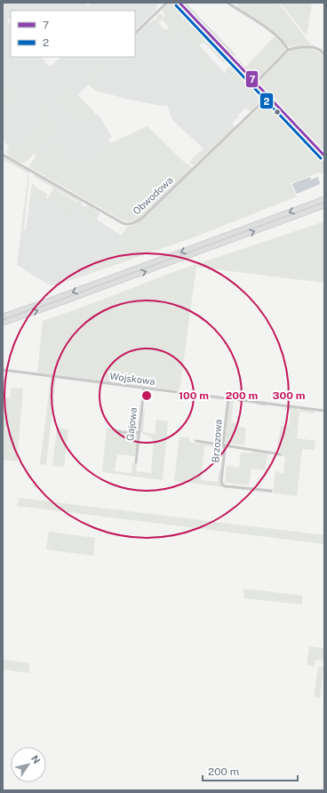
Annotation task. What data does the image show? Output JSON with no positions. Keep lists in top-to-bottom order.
{
  "streets": {
    "street": [
      "Obwodowa",
      "Wojskowa",
      "Gajowa",
      "Brzozowa"
    ]
  },
  "crossings": [
    ["Wojskowa", "Gajowa"],
    ["Wojskowa", "Brzozowa"]
  ],
  "lines": ["transit line 7", "transit line 2"],
  "legend": ["7", "2"],
  "scale_bar": "200 m",
  "north": "top right",
  "rings": ["100 m", "200 m", "300 m"]
}
